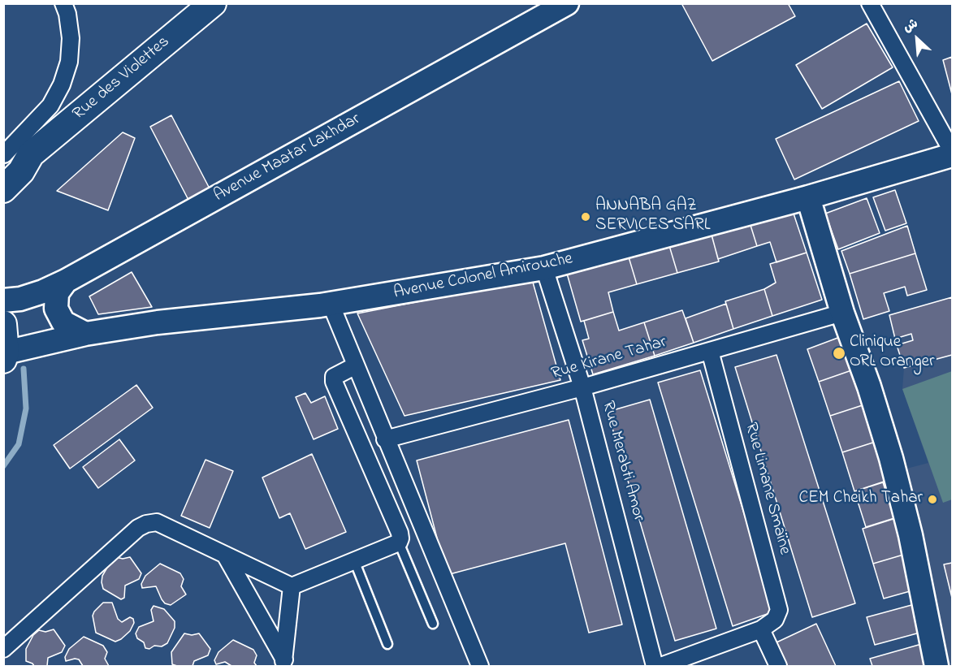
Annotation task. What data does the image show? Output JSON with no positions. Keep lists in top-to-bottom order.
{
  "streets": {
    "main road": ["Rue des Violettes", "Avenue Maatar Lakhdar", "Avenue Colonel Amirouche"],
    "street": ["Rue Kirane Tahar", "Rue Merabti Amor", "Rue Limane Smaïne"]
  },
  "crossings": [
    ["Avenue Colonel Amirouche", "Rue Merabti Amor"],
    ["Rue Kirane Tahar", "Rue Merabti Amor"],
    ["Rue Kirane Tahar", "Rue Limane Smaïne"]
  ],
  "places": ["ANNABA GAZ SERVICES SARL", "Clinique ORL Oranger", "CEM Cheikh Tahar"],
  "north": "top left"
}
